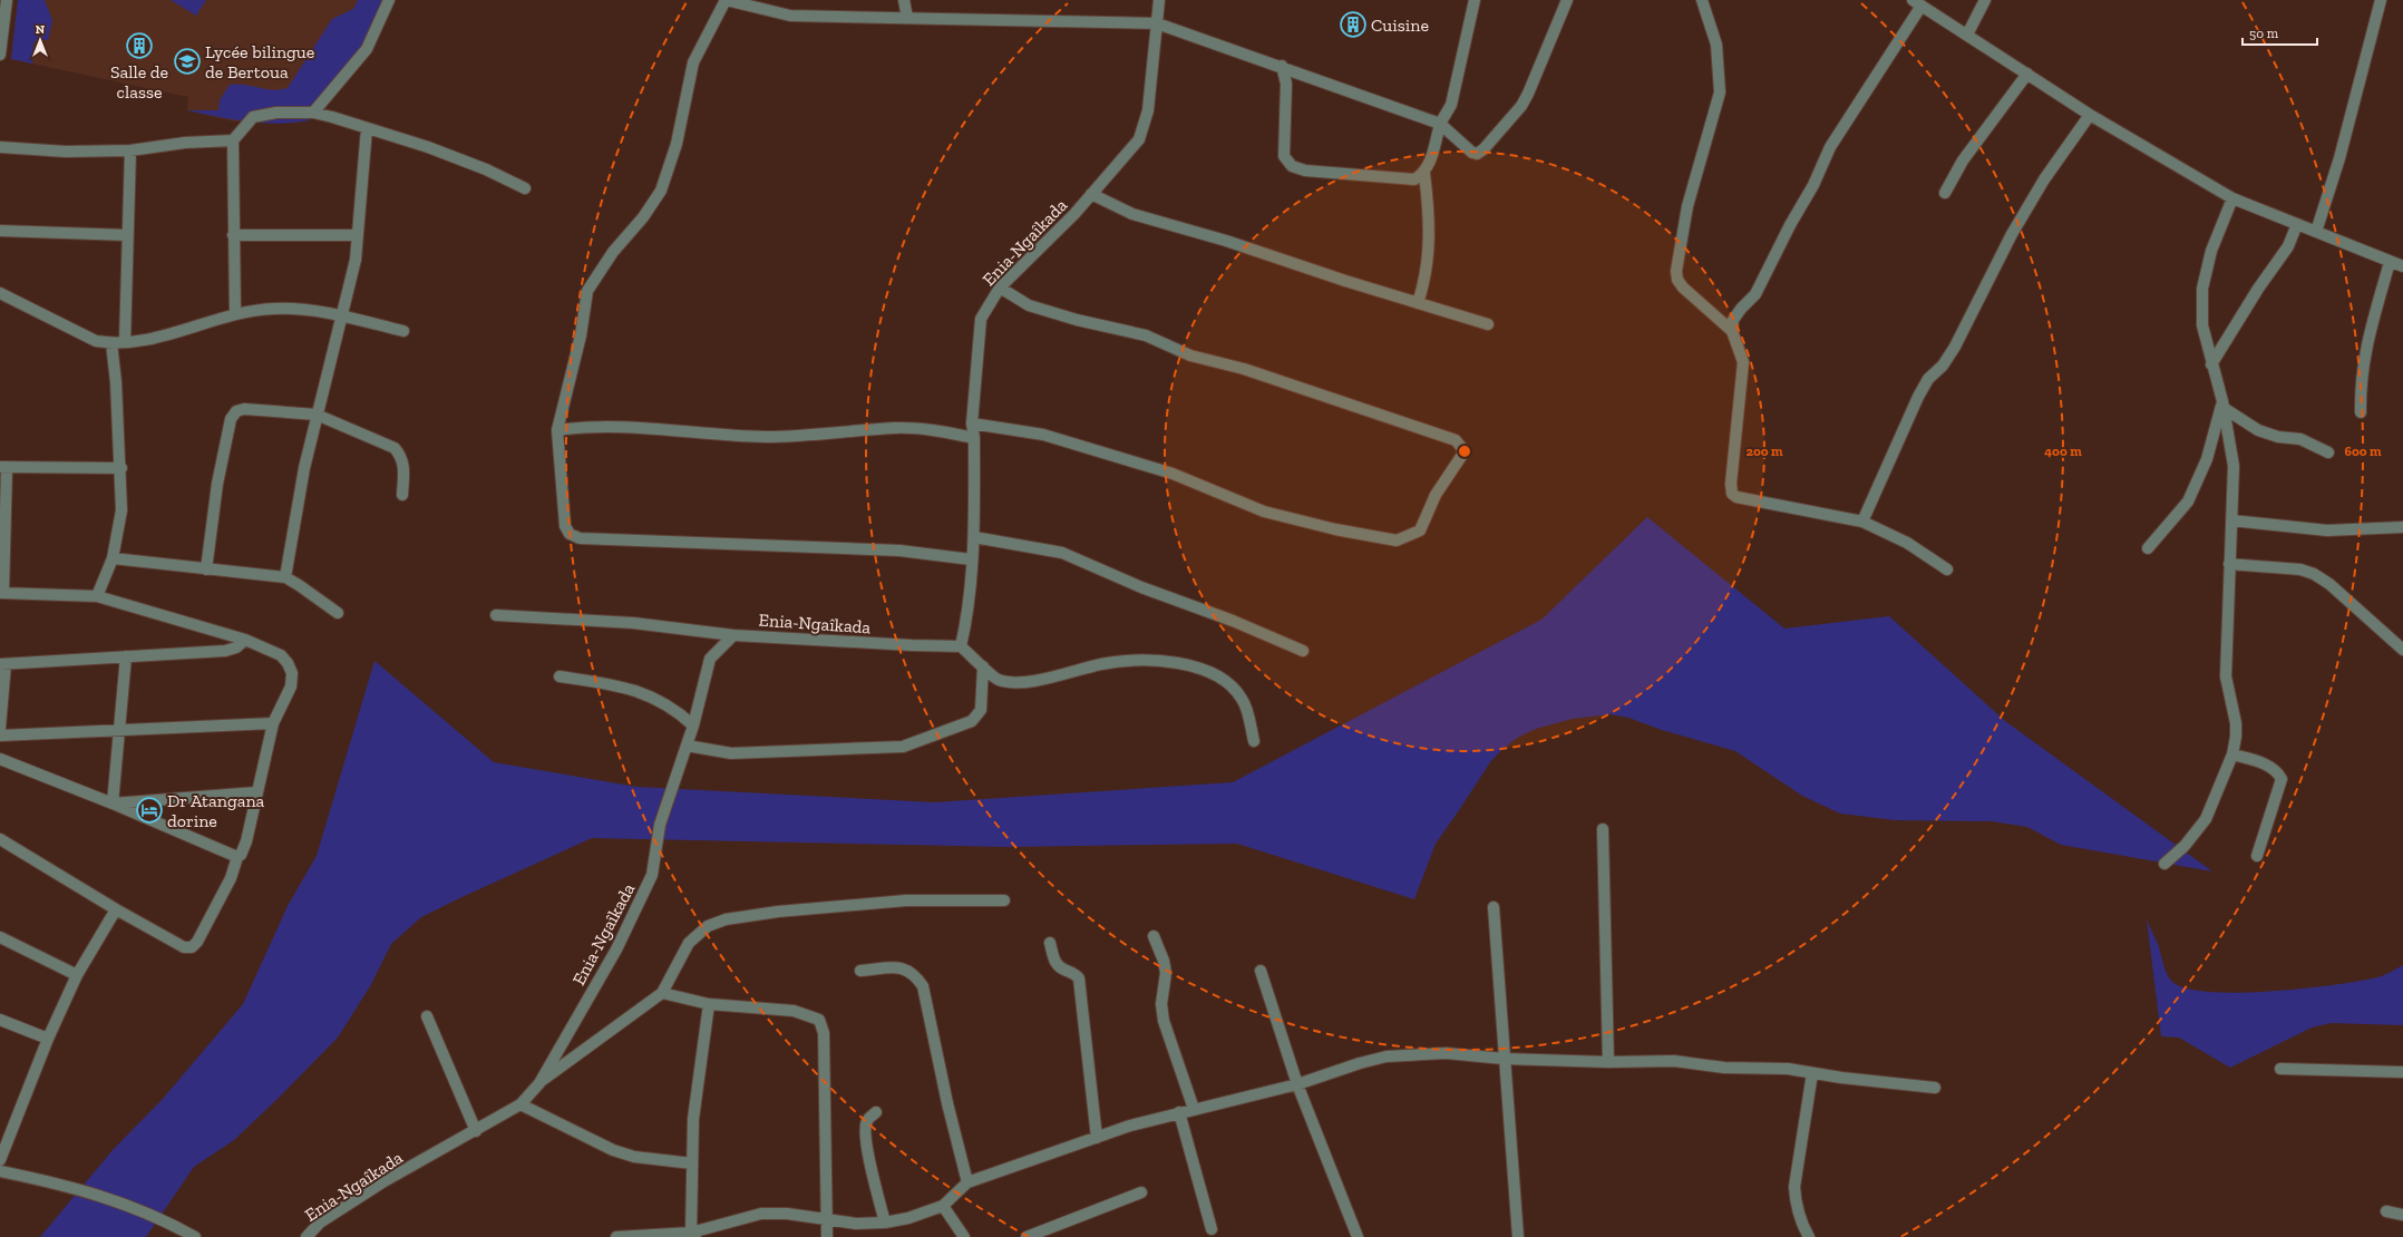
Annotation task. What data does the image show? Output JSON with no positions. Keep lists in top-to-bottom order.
{
  "streets": {
    "street": ["Enia-Ngaîkada"]
  },
  "places": {
    "building": ["Cuisine", "Salle de classe"],
    "school or university": ["Lycée bilingue de Bertoua"],
    "hotel": ["Dr Atangana dorine"]
  },
  "scale_bar": "50 m",
  "north": "top",
  "rings": ["200 m", "400 m", "600 m"]
}
